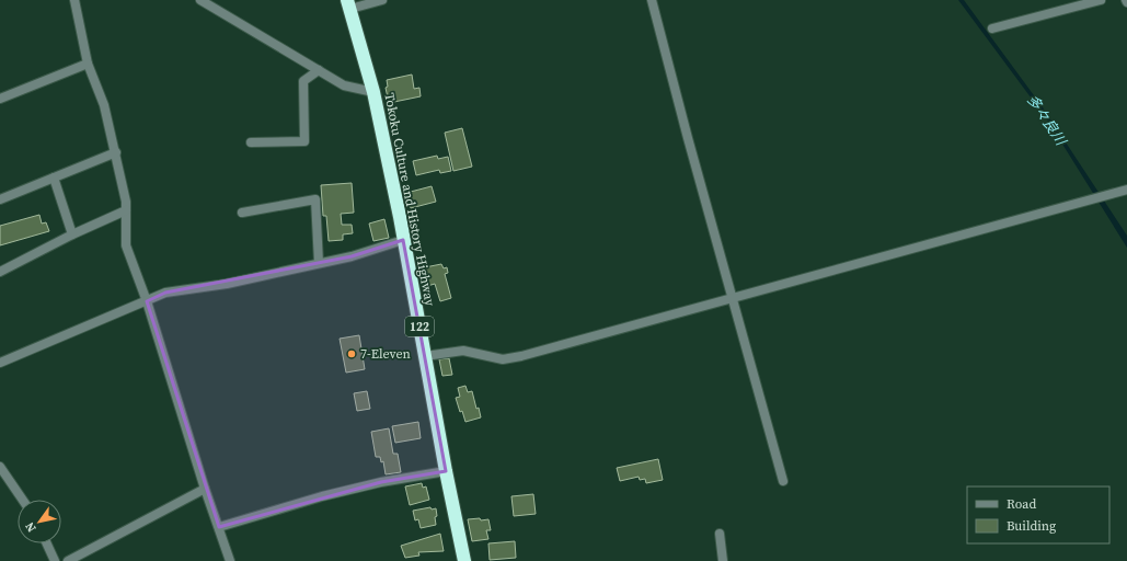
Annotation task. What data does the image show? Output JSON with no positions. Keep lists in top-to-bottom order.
{
  "streets": {
    "highway": ["Tokoku Culture and History Highway", "122"]
  },
  "water": ["多々良川"],
  "places": ["7-Eleven"],
  "legend": ["Road", "Building"],
  "north": "bottom left"
}
